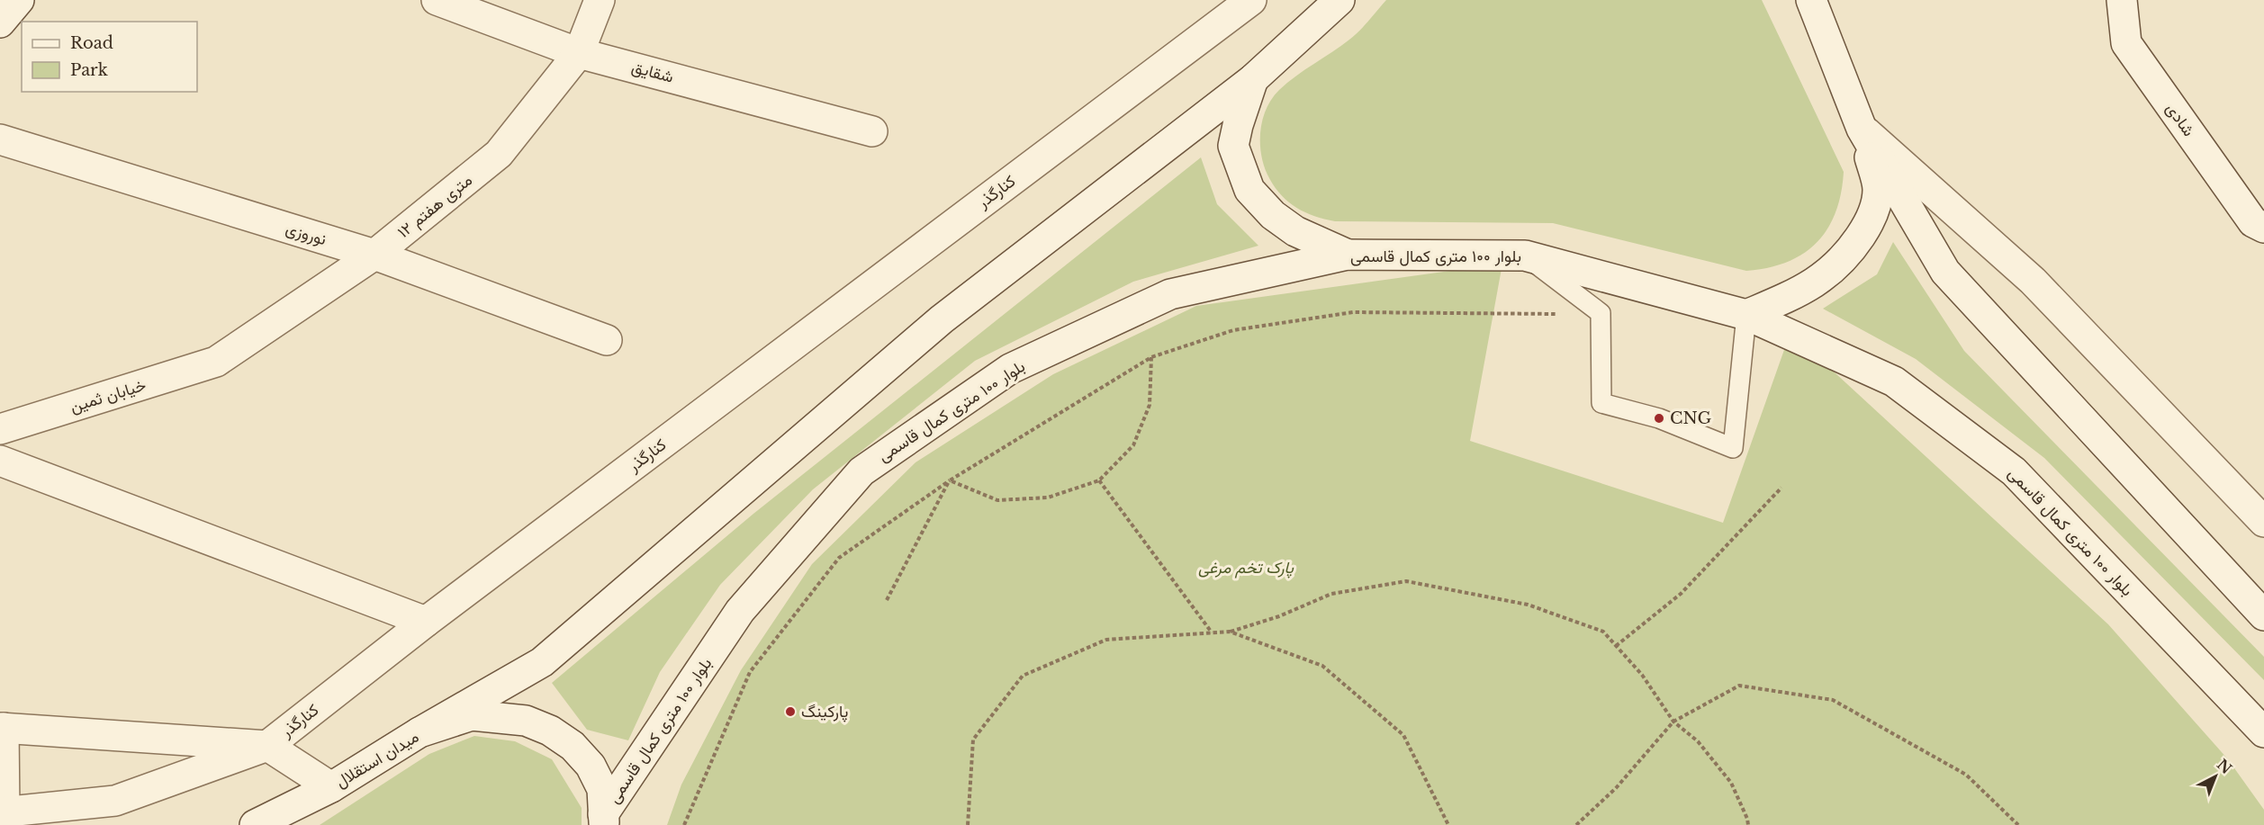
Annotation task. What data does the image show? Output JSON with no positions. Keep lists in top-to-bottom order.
{
  "streets": {
    "street": [
      "شقایق",
      "شادی",
      "کنارگذر",
      "۱۲ متری هفتم",
      "نوروزی",
      "بلوار ۱۰۰ متری کمال قاسمی",
      "خیابان ثمین",
      "میدان استقلال"
    ]
  },
  "crossings": [
    ["شقایق", "۱۲ متری هفتم"],
    ["۱۲ متری هفتم", "نوروزی"],
    ["۱۲ متری هفتم", "خیابان ثمین"],
    ["بلوار ۱۰۰ متری کمال قاسمی", "میدان استقلال"]
  ],
  "parks": ["پارک تخم مرغی"],
  "places": ["CNG", "پارکینگ"],
  "legend": ["Road", "Park"],
  "north": "top right"
}
